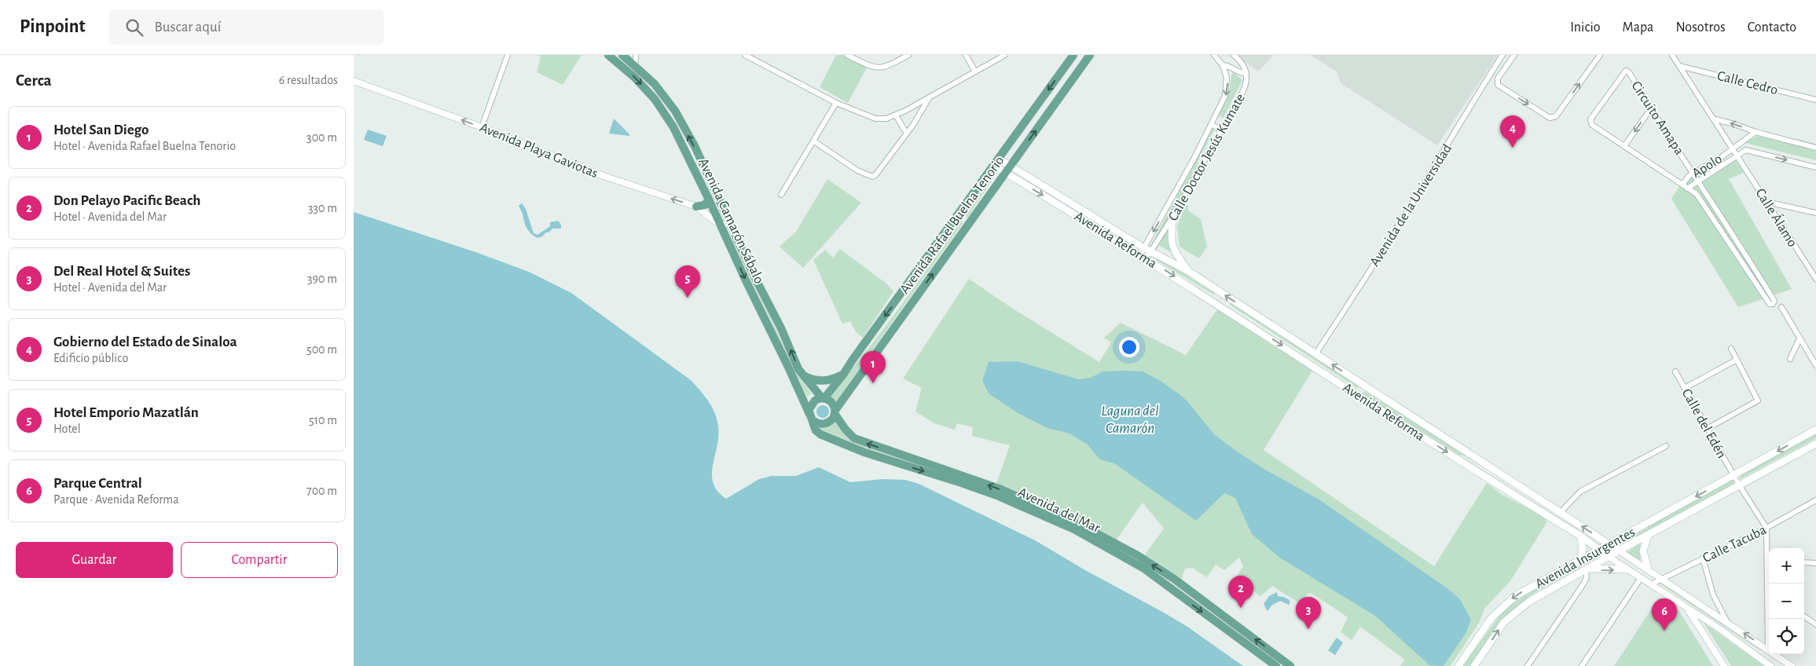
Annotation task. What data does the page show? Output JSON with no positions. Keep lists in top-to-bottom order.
{
  "streets": {
    "main road": [
      "Avenida Camarón Sábalo",
      "Avenida Rafael Buelna Tenorio",
      "Avenida Reforma",
      "Avenida del Mar",
      "Avenida Insurgentes"
    ],
    "street": [
      "Calle Cedro",
      "Circuito Amapa",
      "Avenida Playa Gaviotas",
      "Calle Doctor Jesús Kumate",
      "Apolo",
      "Avenida de la Universidad",
      "Calle Álamo",
      "Calle del Edén",
      "Calle Tacuba"
    ]
  },
  "crossings": [
    ["Circuito Amapa", "Apolo"],
    ["Avenida Playa Gaviotas", "Avenida Camarón Sábalo"],
    ["Calle Doctor Jesús Kumate", "Avenida Reforma"],
    ["Apolo", "Calle Álamo"],
    ["Avenida de la Universidad", "Avenida Reforma"],
    ["Avenida Camarón Sábalo", "Avenida Rafael Buelna Tenorio"],
    ["Avenida Camarón Sábalo", "Avenida del Mar"],
    ["Avenida Rafael Buelna Tenorio", "Avenida Reforma"],
    ["Avenida Rafael Buelna Tenorio", "Avenida del Mar"],
    ["Avenida Reforma", "Calle Tacuba"],
    ["Avenida Reforma", "Avenida Insurgentes"],
    ["Calle del Edén", "Avenida Insurgentes"]
  ],
  "one_way": ["Avenida Playa Gaviotas"],
  "water": ["Laguna del Camarón"],
  "page": {
    "header": "Pinpoint",
    "search": "Buscar aquí",
    "nav": [
      "Inicio",
      "Mapa",
      "Nosotros",
      "Contacto"
    ],
    "heading": ["Cerca", "6 resultados"],
    "list": [
      {
        "mark": "1",
        "name": "Hotel San Diego",
        "note": "Hotel · Avenida Rafael Buelna Tenorio",
        "value": "300 m"
      },
      {
        "mark": "2",
        "name": "Don Pelayo Pacific Beach",
        "note": "Hotel · Avenida del Mar",
        "value": "330 m"
      },
      {
        "mark": "3",
        "name": "Del Real Hotel & Suites",
        "note": "Hotel · Avenida del Mar",
        "value": "390 m"
      },
      {
        "mark": "4",
        "name": "Gobierno del Estado de Sinaloa",
        "note": "Edificio público",
        "value": "500 m"
      },
      {
        "mark": "5",
        "name": "Hotel Emporio Mazatlán",
        "note": "Hotel",
        "value": "510 m"
      },
      {
        "mark": "6",
        "name": "Parque Central",
        "note": "Parque · Avenida Reforma",
        "value": "700 m"
      }
    ],
    "pins": [
      "4",
      "5",
      "1",
      "2",
      "3",
      "6"
    ],
    "buttons": ["Guardar", "Compartir"],
    "map_buttons": ["+", "−"]
  }
}
